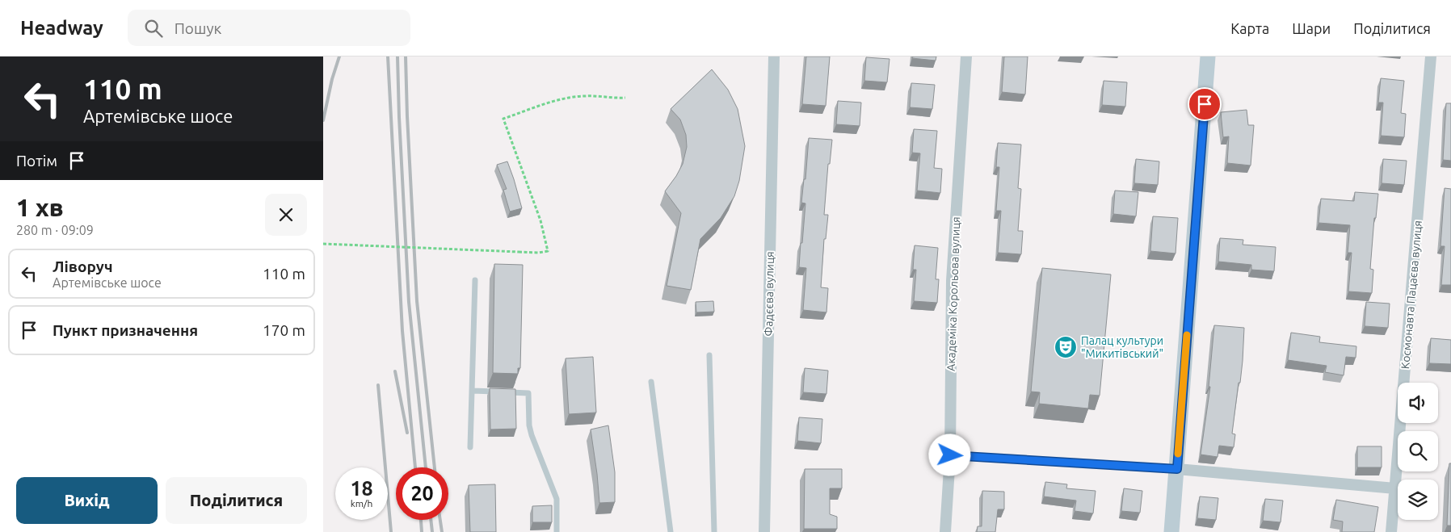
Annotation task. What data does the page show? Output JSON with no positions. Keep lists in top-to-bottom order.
{
  "streets": {
    "street": ["Фадєєва вулиця", "Академіка Корольова вулиця", "Космонавта Пацаєва вулиця"]
  },
  "places": {
    "theatre": ["Палац культури \"Микитівський\""]
  },
  "page": {
    "header": "Headway",
    "search": "Пошук",
    "nav": ["Карта", "Шари", "Поділитися"],
    "turn": ["110 m", "Артемівське шосе"],
    "then": "Потім",
    "heading": ["1 хв", "280 m · 09:09"],
    "list": [
      {
        "name": "Ліворуч",
        "note": "Артемівське шосе",
        "value": "110 m"
      },
      {
        "name": "Пункт призначення",
        "value": "170 m"
      }
    ],
    "speed": "18 km/h",
    "limit": "20",
    "buttons": ["Вихід", "Поділитися"]
  }
}
